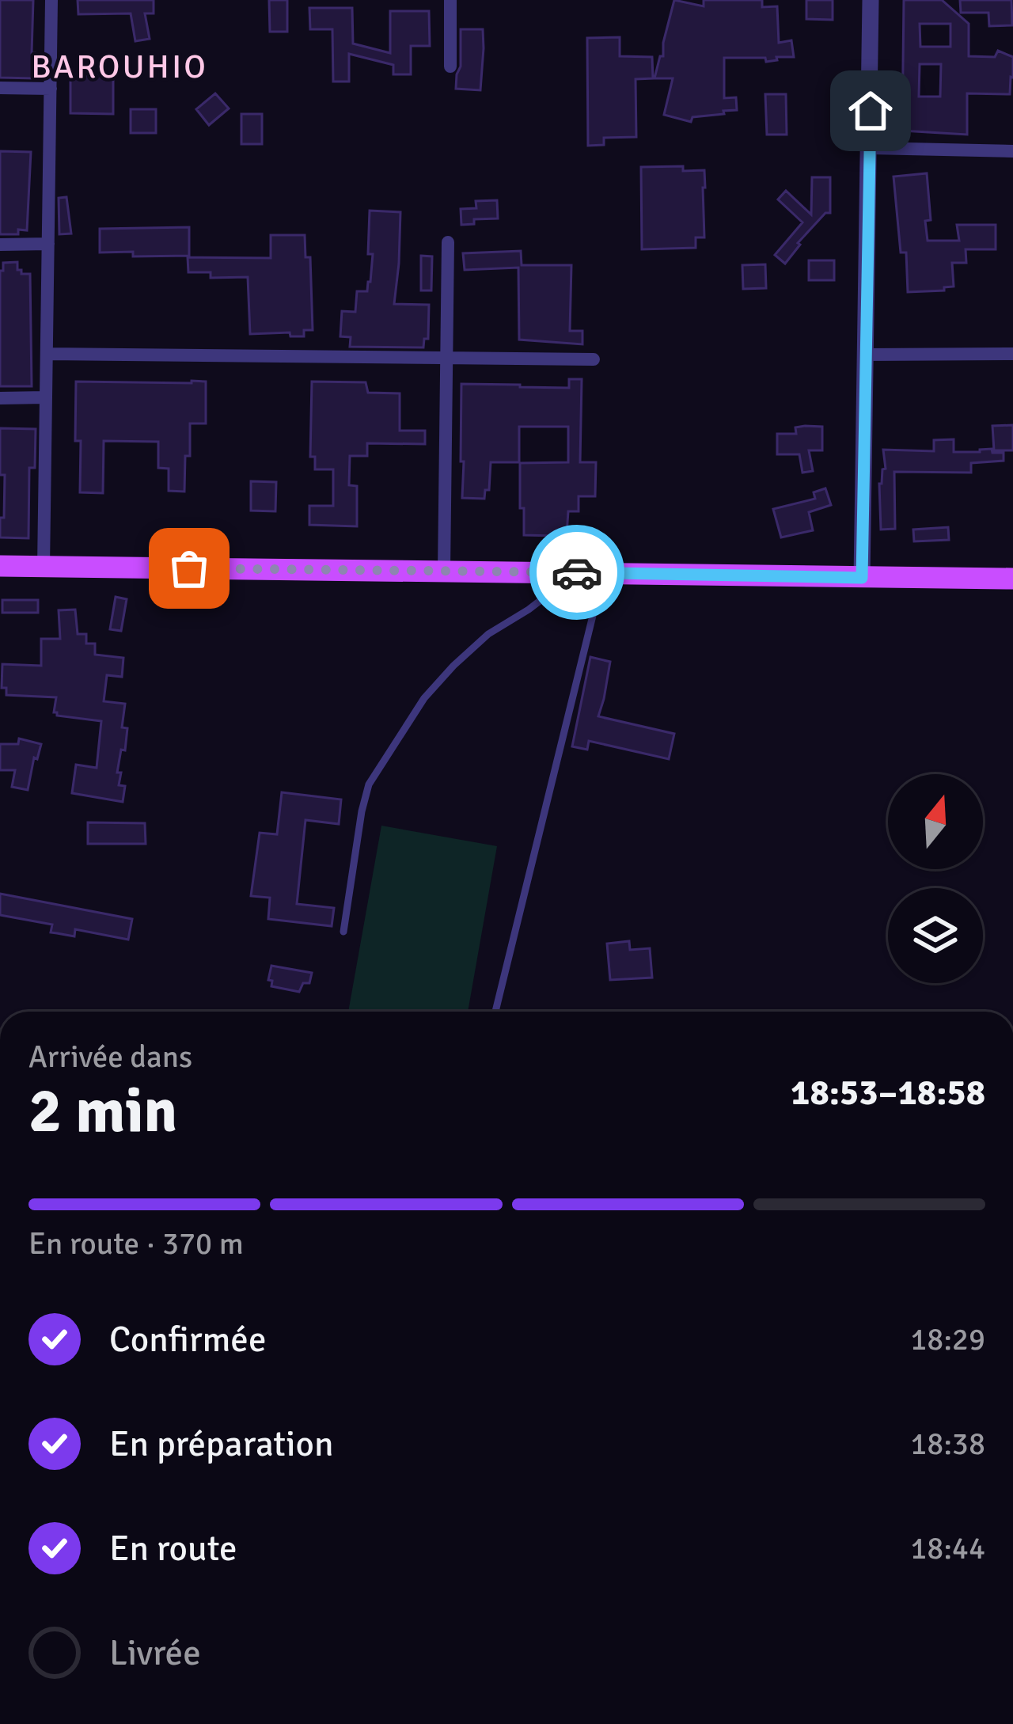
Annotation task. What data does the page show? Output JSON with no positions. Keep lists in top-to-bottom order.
{
  "districts": ["BAROUHIO"],
  "north": "top",
  "page": {
    "heading": ["2 min", "Arrivée dans", "18:53–18:58"],
    "bar": "En route · 370 m",
    "list": [
      ["Confirmée", "18:29"],
      ["En préparation", "18:38"],
      ["En route", "18:44"],
      "Livrée"
    ]
  }
}
